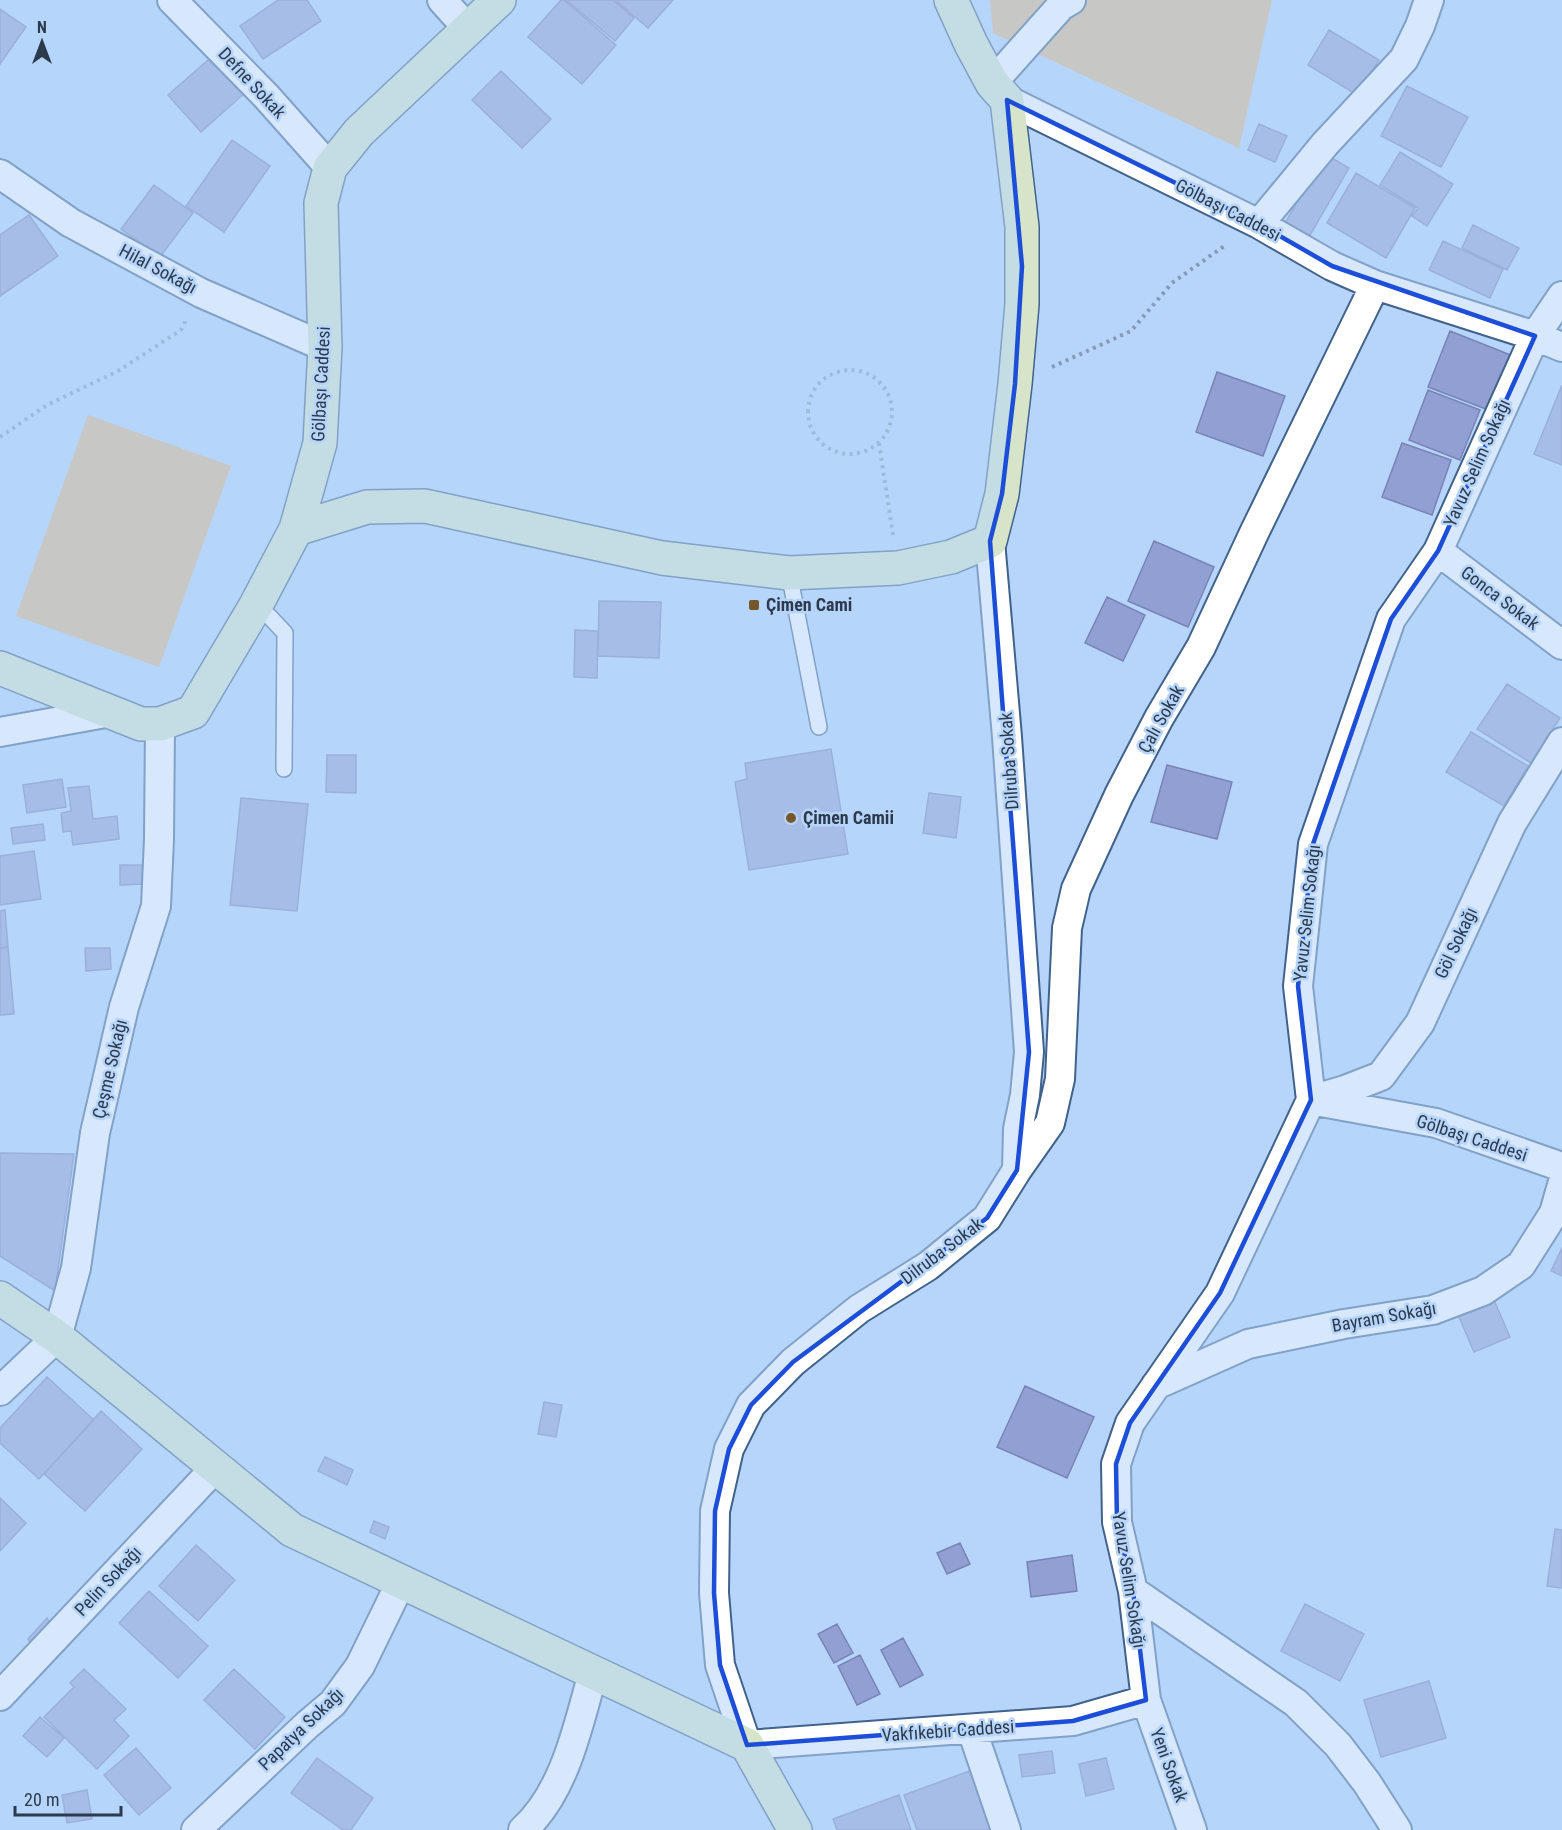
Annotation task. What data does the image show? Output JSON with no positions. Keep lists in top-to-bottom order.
{
  "streets": {
    "street": [
      "Defne Sokak",
      "Gölbaşı Caddesi",
      "Hilal Sokağı",
      "Yavuz Selim Sokağı",
      "Gonca Sokak",
      "Çalı Sokak",
      "Dilruba Sokak",
      "Göl Sokağı",
      "Çeşme Sokağı",
      "Bayram Sokağı",
      "Pelin Sokağı",
      "Papatya Sokağı",
      "Vakfıkebir Caddesi",
      "Yeni Sokak"
    ]
  },
  "crossings": [
    ["Defne Sokak", "Gölbaşı Caddesi"],
    ["Gölbaşı Caddesi", "Hilal Sokağı"],
    ["Gölbaşı Caddesi", "Yavuz Selim Sokağı"],
    ["Gölbaşı Caddesi", "Çalı Sokak"],
    ["Gölbaşı Caddesi", "Göl Sokağı"],
    ["Gölbaşı Caddesi", "Çeşme Sokağı"],
    ["Yavuz Selim Sokağı", "Gonca Sokak"],
    ["Yavuz Selim Sokağı", "Göl Sokağı"],
    ["Yavuz Selim Sokağı", "Bayram Sokağı"],
    ["Yavuz Selim Sokağı", "Vakfıkebir Caddesi"],
    ["Yavuz Selim Sokağı", "Yeni Sokak"],
    ["Çalı Sokak", "Dilruba Sokak"],
    ["Dilruba Sokak", "Vakfıkebir Caddesi"],
    ["Vakfıkebir Caddesi", "Yeni Sokak"]
  ],
  "places": {
    "transit": ["Çimen Cami"],
    "other": ["Çimen Camii"]
  },
  "scale_bar": "20 m",
  "north": "top"
}
